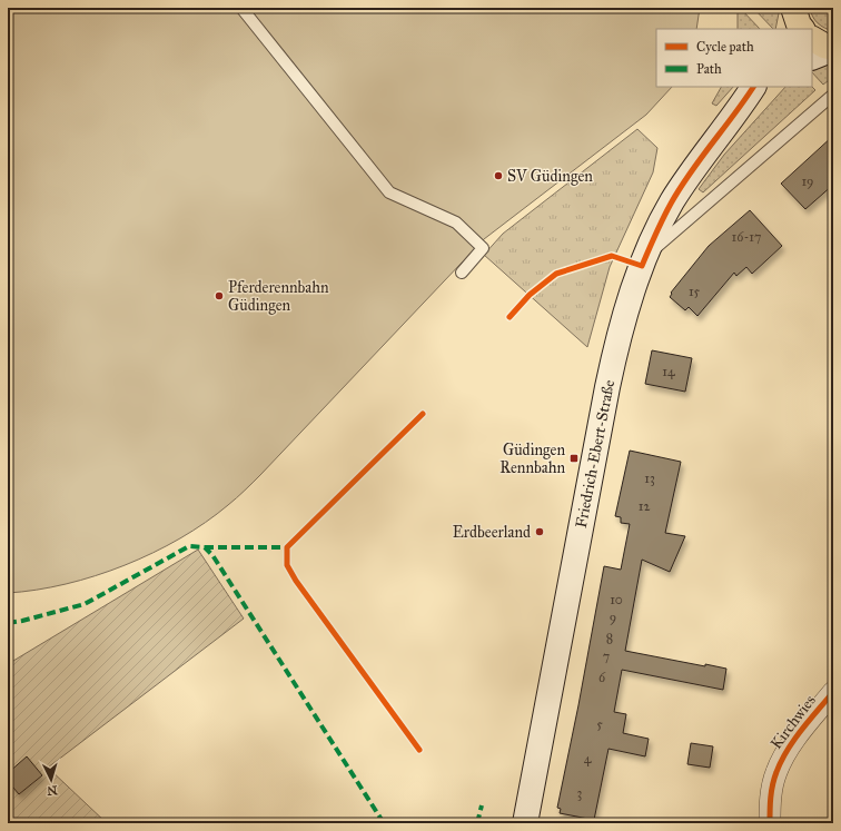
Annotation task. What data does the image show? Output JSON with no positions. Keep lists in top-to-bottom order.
{
  "streets": {
    "main road": ["Friedrich-Ebert-Straße"],
    "street": ["Kirchwies"]
  },
  "places": {
    "other": ["SV Güdingen", "Pferderennbahn Güdingen", "Erdbeerland"],
    "transit": ["Güdingen Rennbahn"]
  },
  "house_numbers": [
    "19",
    "16-17",
    "15",
    "14",
    "13",
    "12",
    "10",
    "9",
    "8",
    "7",
    "6",
    "5",
    "4",
    "3"
  ],
  "legend": ["Cycle path", "Path"],
  "north": "bottom"
}
